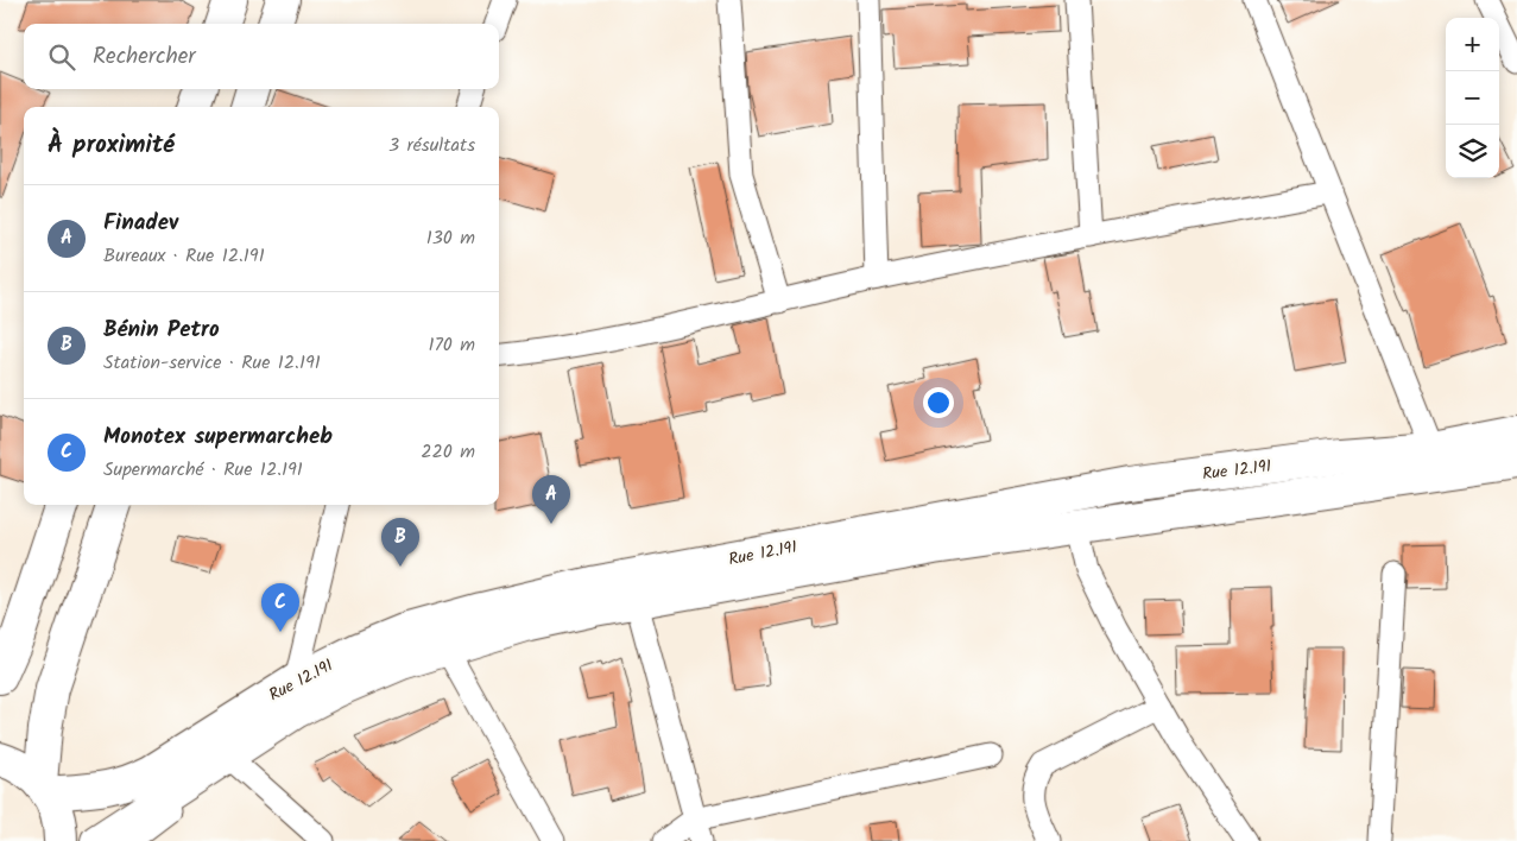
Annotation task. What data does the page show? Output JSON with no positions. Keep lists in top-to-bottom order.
{
  "streets": {
    "main road": ["Rue 12.191"]
  },
  "page": {
    "map_buttons": ["+", "−"],
    "search": "Rechercher",
    "heading": ["À proximité", "3 résultats"],
    "list": [
      {
        "mark": "A",
        "name": "Finadev",
        "note": "Bureaux · Rue 12.191",
        "value": "130 m"
      },
      {
        "mark": "B",
        "name": "Bénin Petro",
        "note": "Station-service · Rue 12.191",
        "value": "170 m"
      },
      {
        "mark": "C",
        "name": "Monotex supermarcheb",
        "note": "Supermarché · Rue 12.191",
        "value": "220 m"
      }
    ],
    "pins": ["A", "B", "C"]
  }
}
